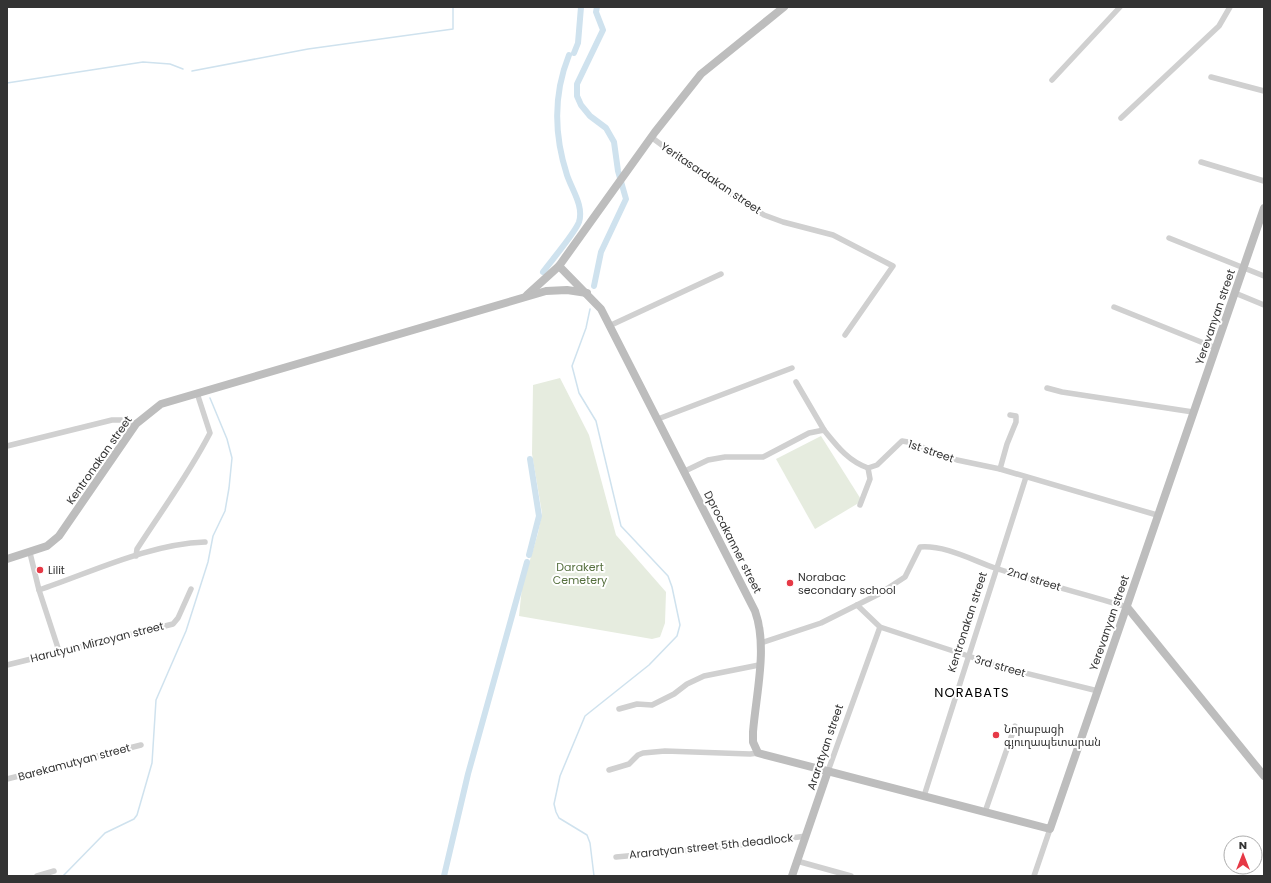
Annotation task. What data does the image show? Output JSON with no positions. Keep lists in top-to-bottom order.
{
  "streets": {
    "main road": [
      "Yerevanyan street",
      "Kentronakan street",
      "Dprocakanner street",
      "Araratyan street"
    ],
    "street": [
      "Yeritasardakan street",
      "1st street",
      "2nd street",
      "Harutyun Mirzoyan street",
      "3rd street",
      "Barekamutyan street",
      "Araratyan street 5th deadlock"
    ]
  },
  "crossings": [
    ["Yerevanyan street", "1st street"],
    ["Yerevanyan street", "2nd street"],
    ["Yerevanyan street", "3rd street"],
    ["1st street", "Kentronakan street"],
    ["Kentronakan street", "Dprocakanner street"],
    ["Kentronakan street", "2nd street"],
    ["Kentronakan street", "3rd street"],
    ["Dprocakanner street", "2nd street"],
    ["3rd street", "Araratyan street"],
    ["Araratyan street", "Araratyan street 5th deadlock"]
  ],
  "districts": ["NORABATS"],
  "parks": ["Darakert Cemetery"],
  "places": ["Lilit", "Norabac secondary school", "Նորաբացի գյուղապետարան"],
  "north": "top"
}
